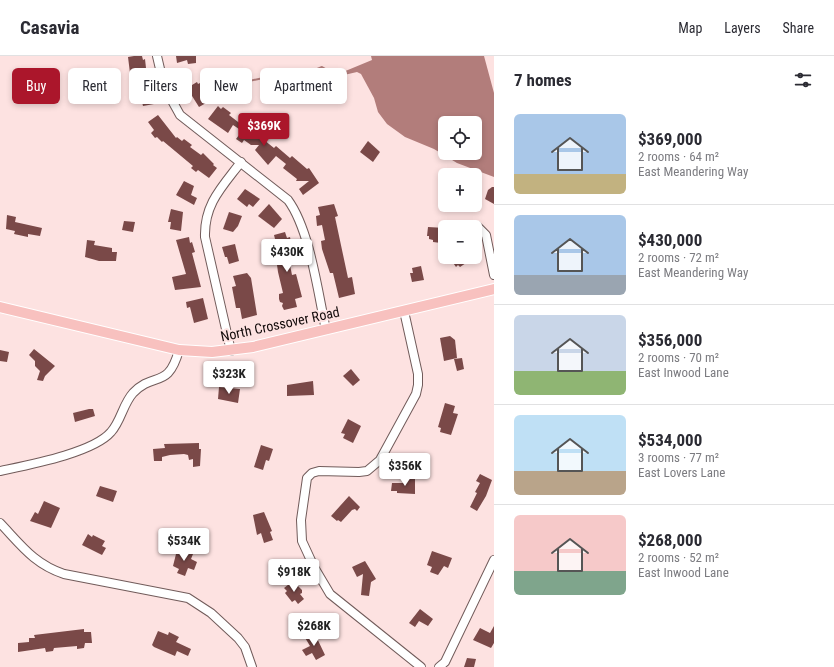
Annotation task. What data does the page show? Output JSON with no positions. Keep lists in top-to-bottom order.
{
  "streets": {
    "main road": ["North Crossover Road"]
  },
  "page": {
    "header": "Casavia",
    "nav": ["Map", "Layers", "Share"],
    "heading": "7 homes",
    "chip": [
      "Buy",
      "Rent",
      "Filters",
      "New",
      "Apartment"
    ],
    "list": [
      {
        "name": "$369,000",
        "note": "2 rooms · 64 m² · East Meandering Way"
      },
      {
        "name": "$430,000",
        "note": "2 rooms · 72 m² · East Meandering Way"
      },
      {
        "name": "$356,000",
        "note": "2 rooms · 70 m² · East Inwood Lane"
      },
      {
        "name": "$534,000",
        "note": "3 rooms · 77 m² · East Lovers Lane"
      },
      {
        "name": "$268,000",
        "note": "2 rooms · 52 m² · East Inwood Lane"
      }
    ],
    "price": [
      "$369K",
      "$430K",
      "$323K",
      "$356K",
      "$534K",
      "$918K",
      "$268K"
    ],
    "map_buttons": ["+", "−"]
  }
}
